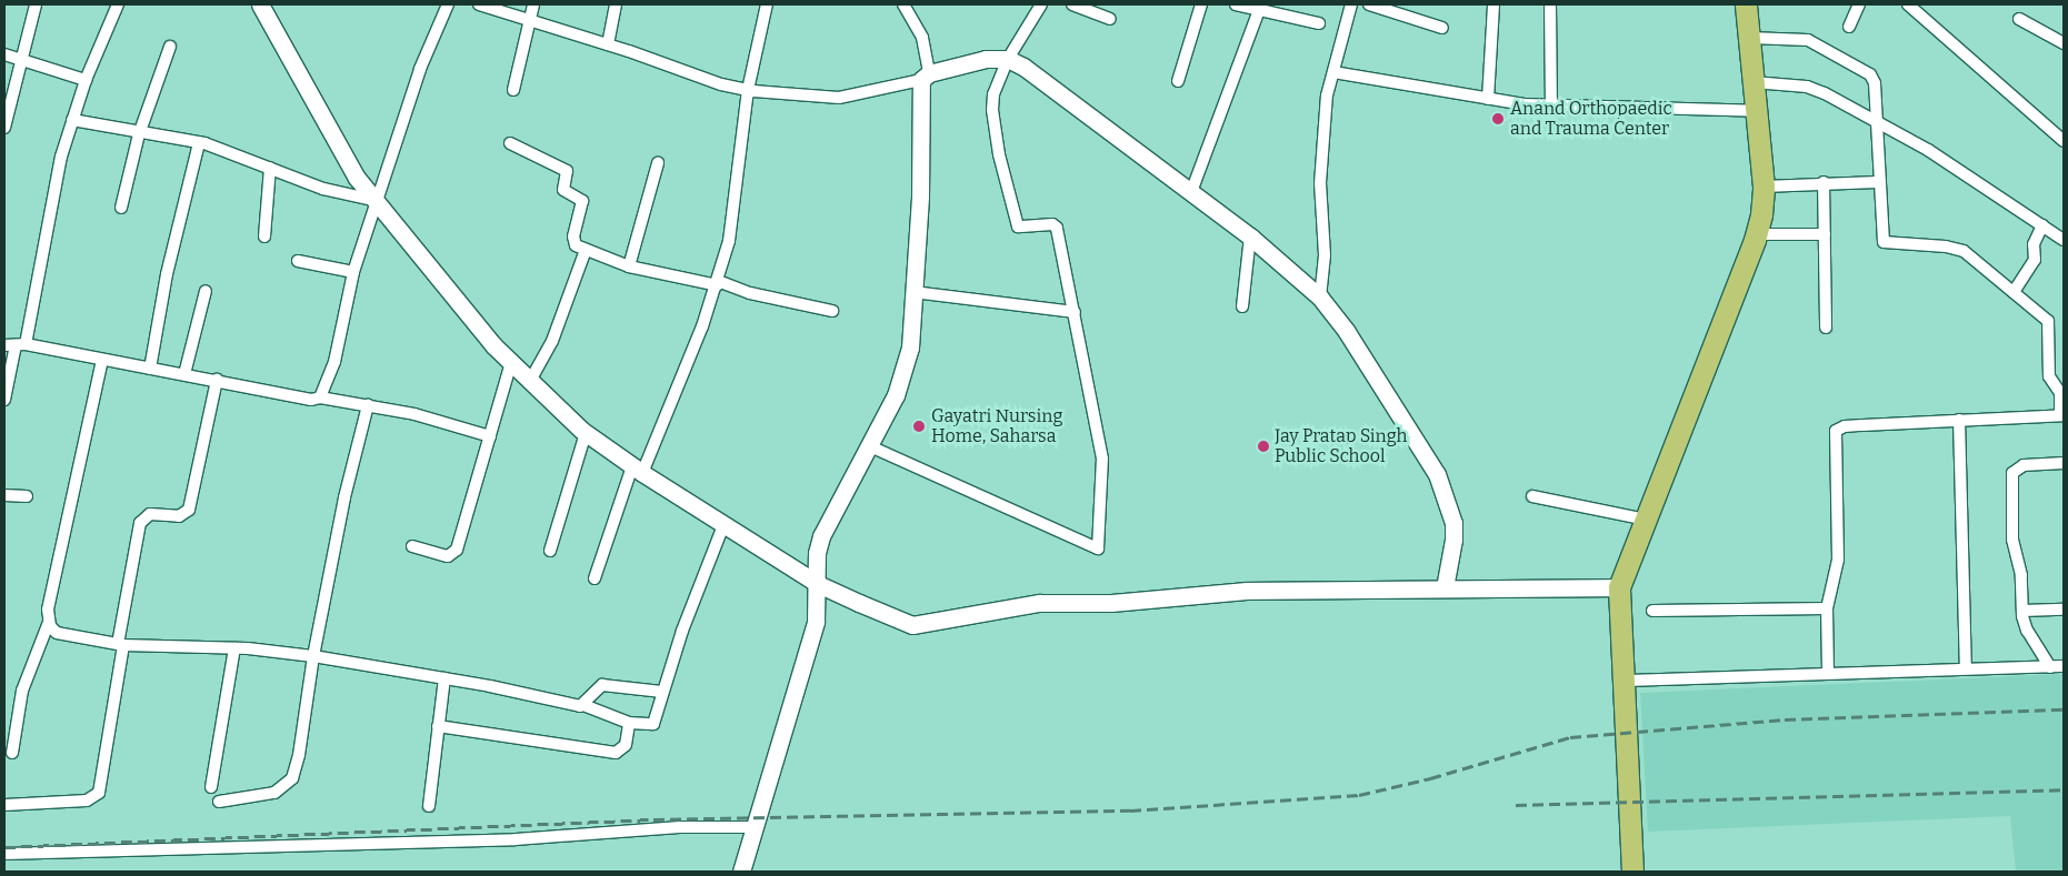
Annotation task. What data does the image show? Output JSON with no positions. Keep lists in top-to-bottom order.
{
  "places": ["Anand Orthopaedic and Trauma Center", "Gayatri Nursing Home, Saharsa", "Jay Pratap Singh Public School"]
}
